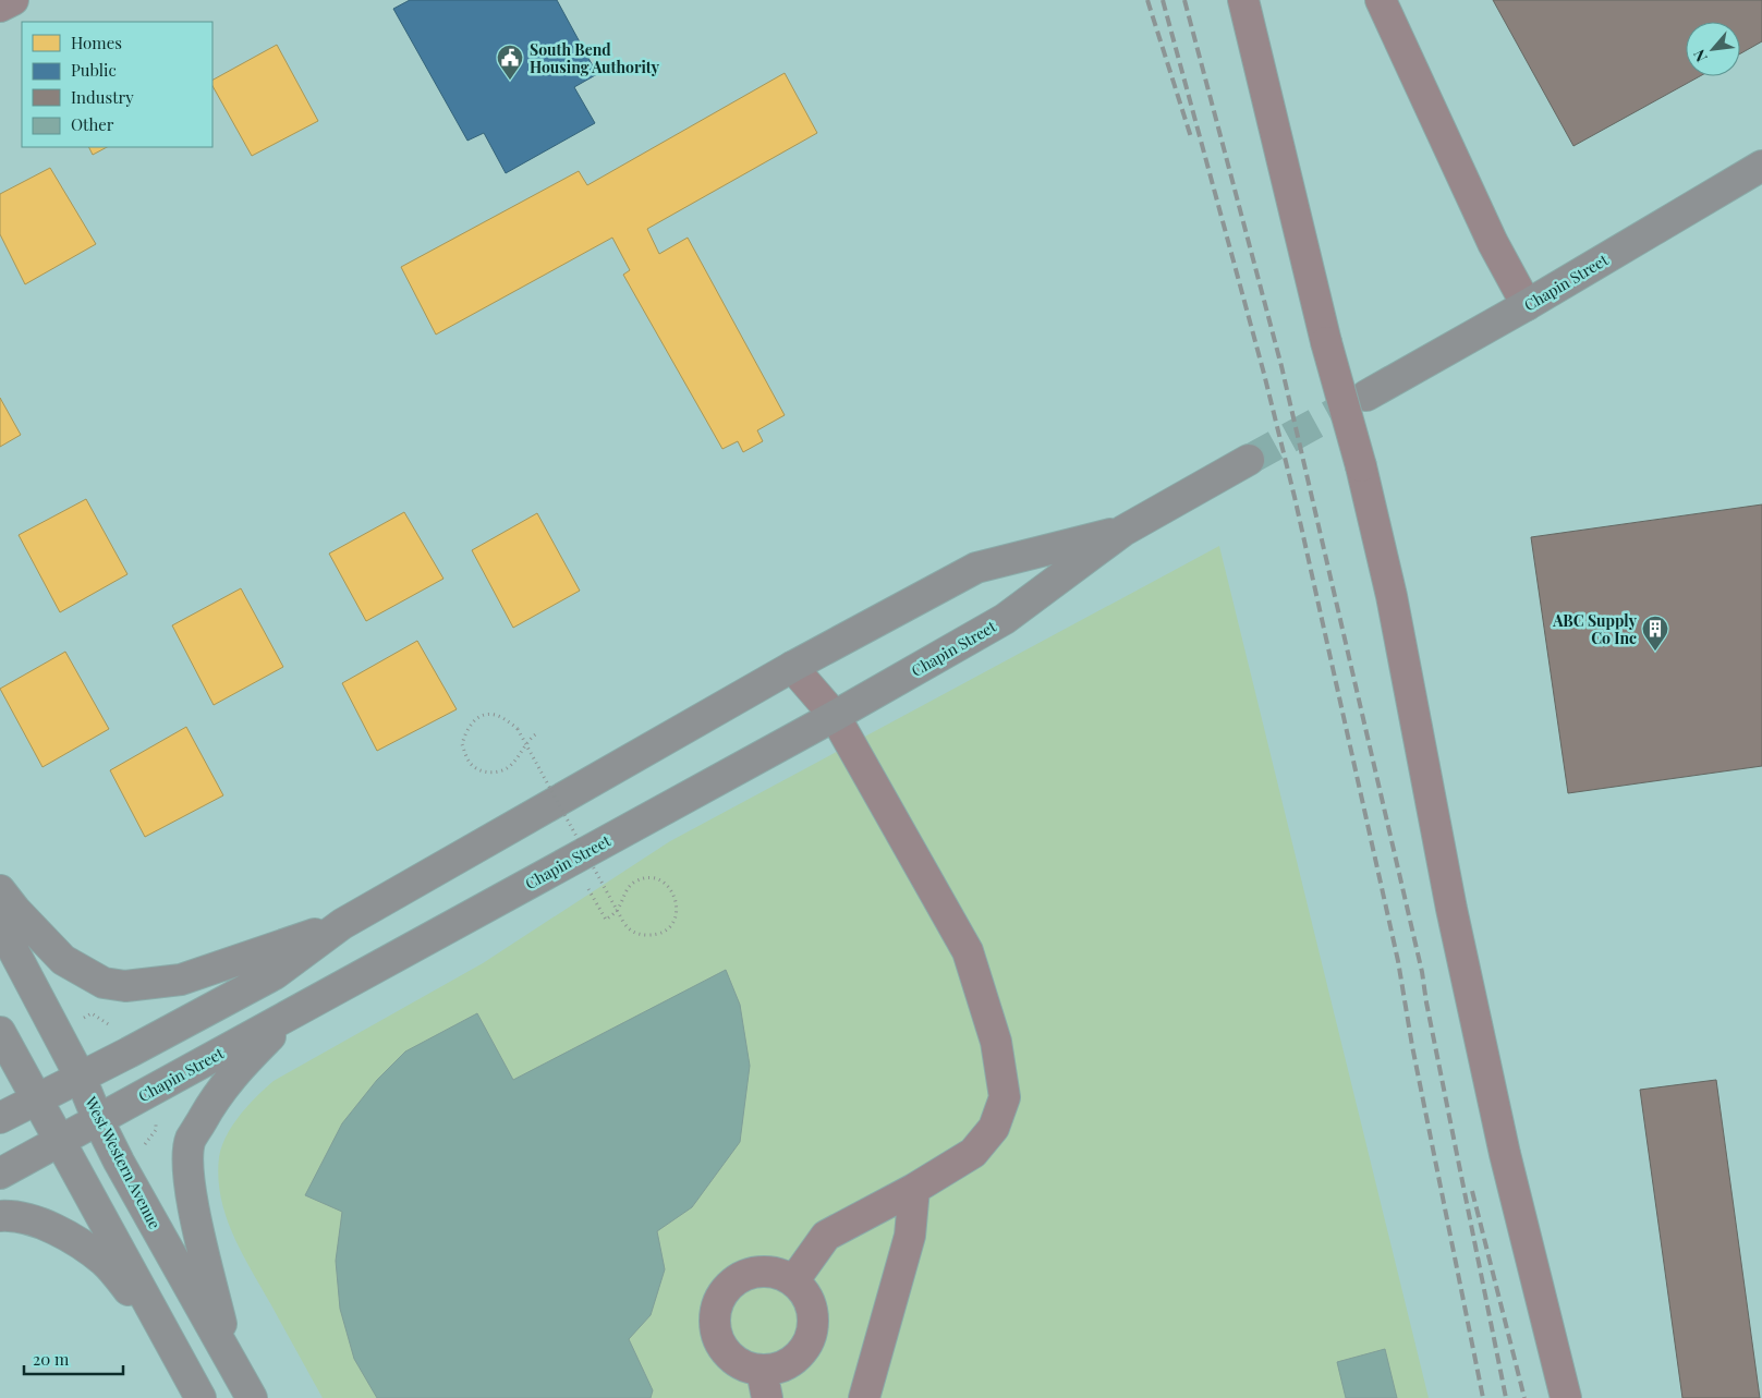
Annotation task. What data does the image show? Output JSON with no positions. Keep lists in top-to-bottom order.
{
  "streets": {
    "main road": ["Chapin Street", "West Western Avenue"]
  },
  "crossings": [
    ["Chapin Street", "West Western Avenue"]
  ],
  "places": {
    "public building": ["South Bend Housing Authority"],
    "building": ["ABC Supply Co Inc"]
  },
  "legend": [
    "Homes",
    "Public",
    "Industry",
    "Other"
  ],
  "scale_bar": "20 m",
  "north": "bottom left"
}
